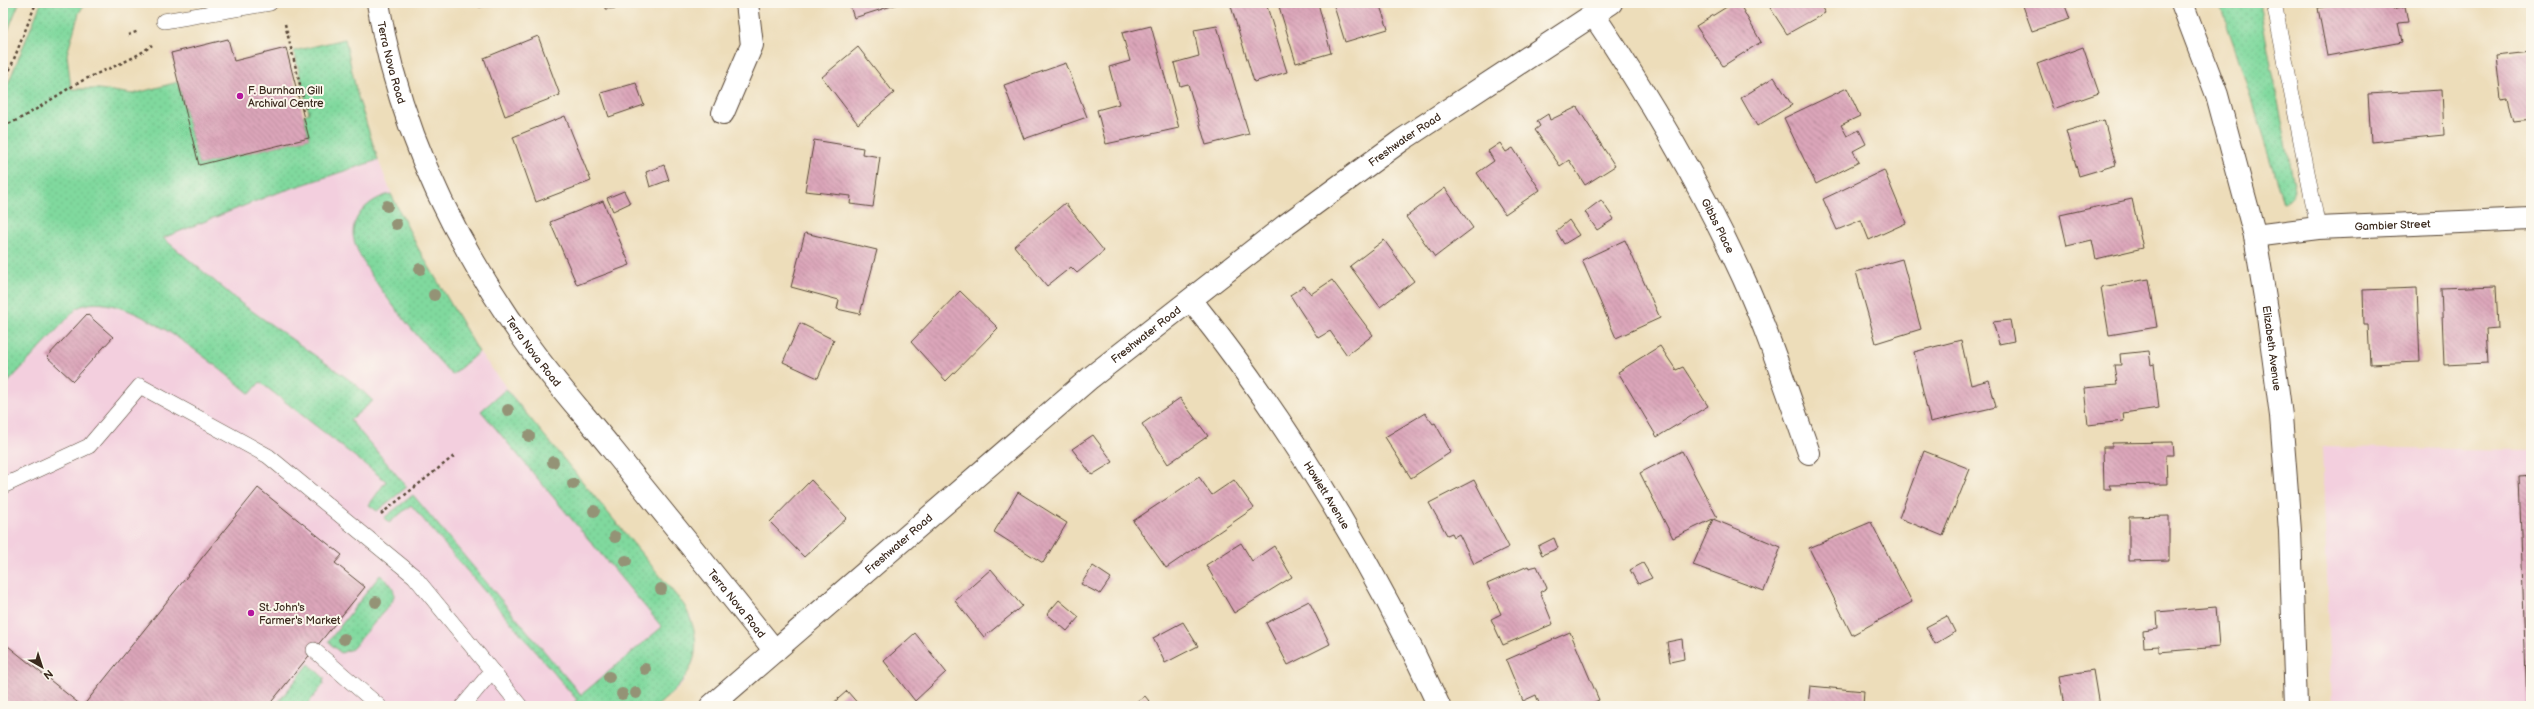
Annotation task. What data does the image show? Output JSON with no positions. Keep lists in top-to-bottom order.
{
  "streets": {
    "street": [
      "Terra Nova Road",
      "Freshwater Road",
      "Gibbs Place",
      "Gambier Street",
      "Elizabeth Avenue",
      "Howlett Avenue"
    ]
  },
  "crossings": [
    ["Terra Nova Road", "Freshwater Road"],
    ["Freshwater Road", "Gibbs Place"],
    ["Freshwater Road", "Howlett Avenue"],
    ["Gambier Street", "Elizabeth Avenue"]
  ],
  "places": ["F. Burnham Gill Archival Centre", "St. John's Farmer's Market"],
  "north": "bottom right"
}
